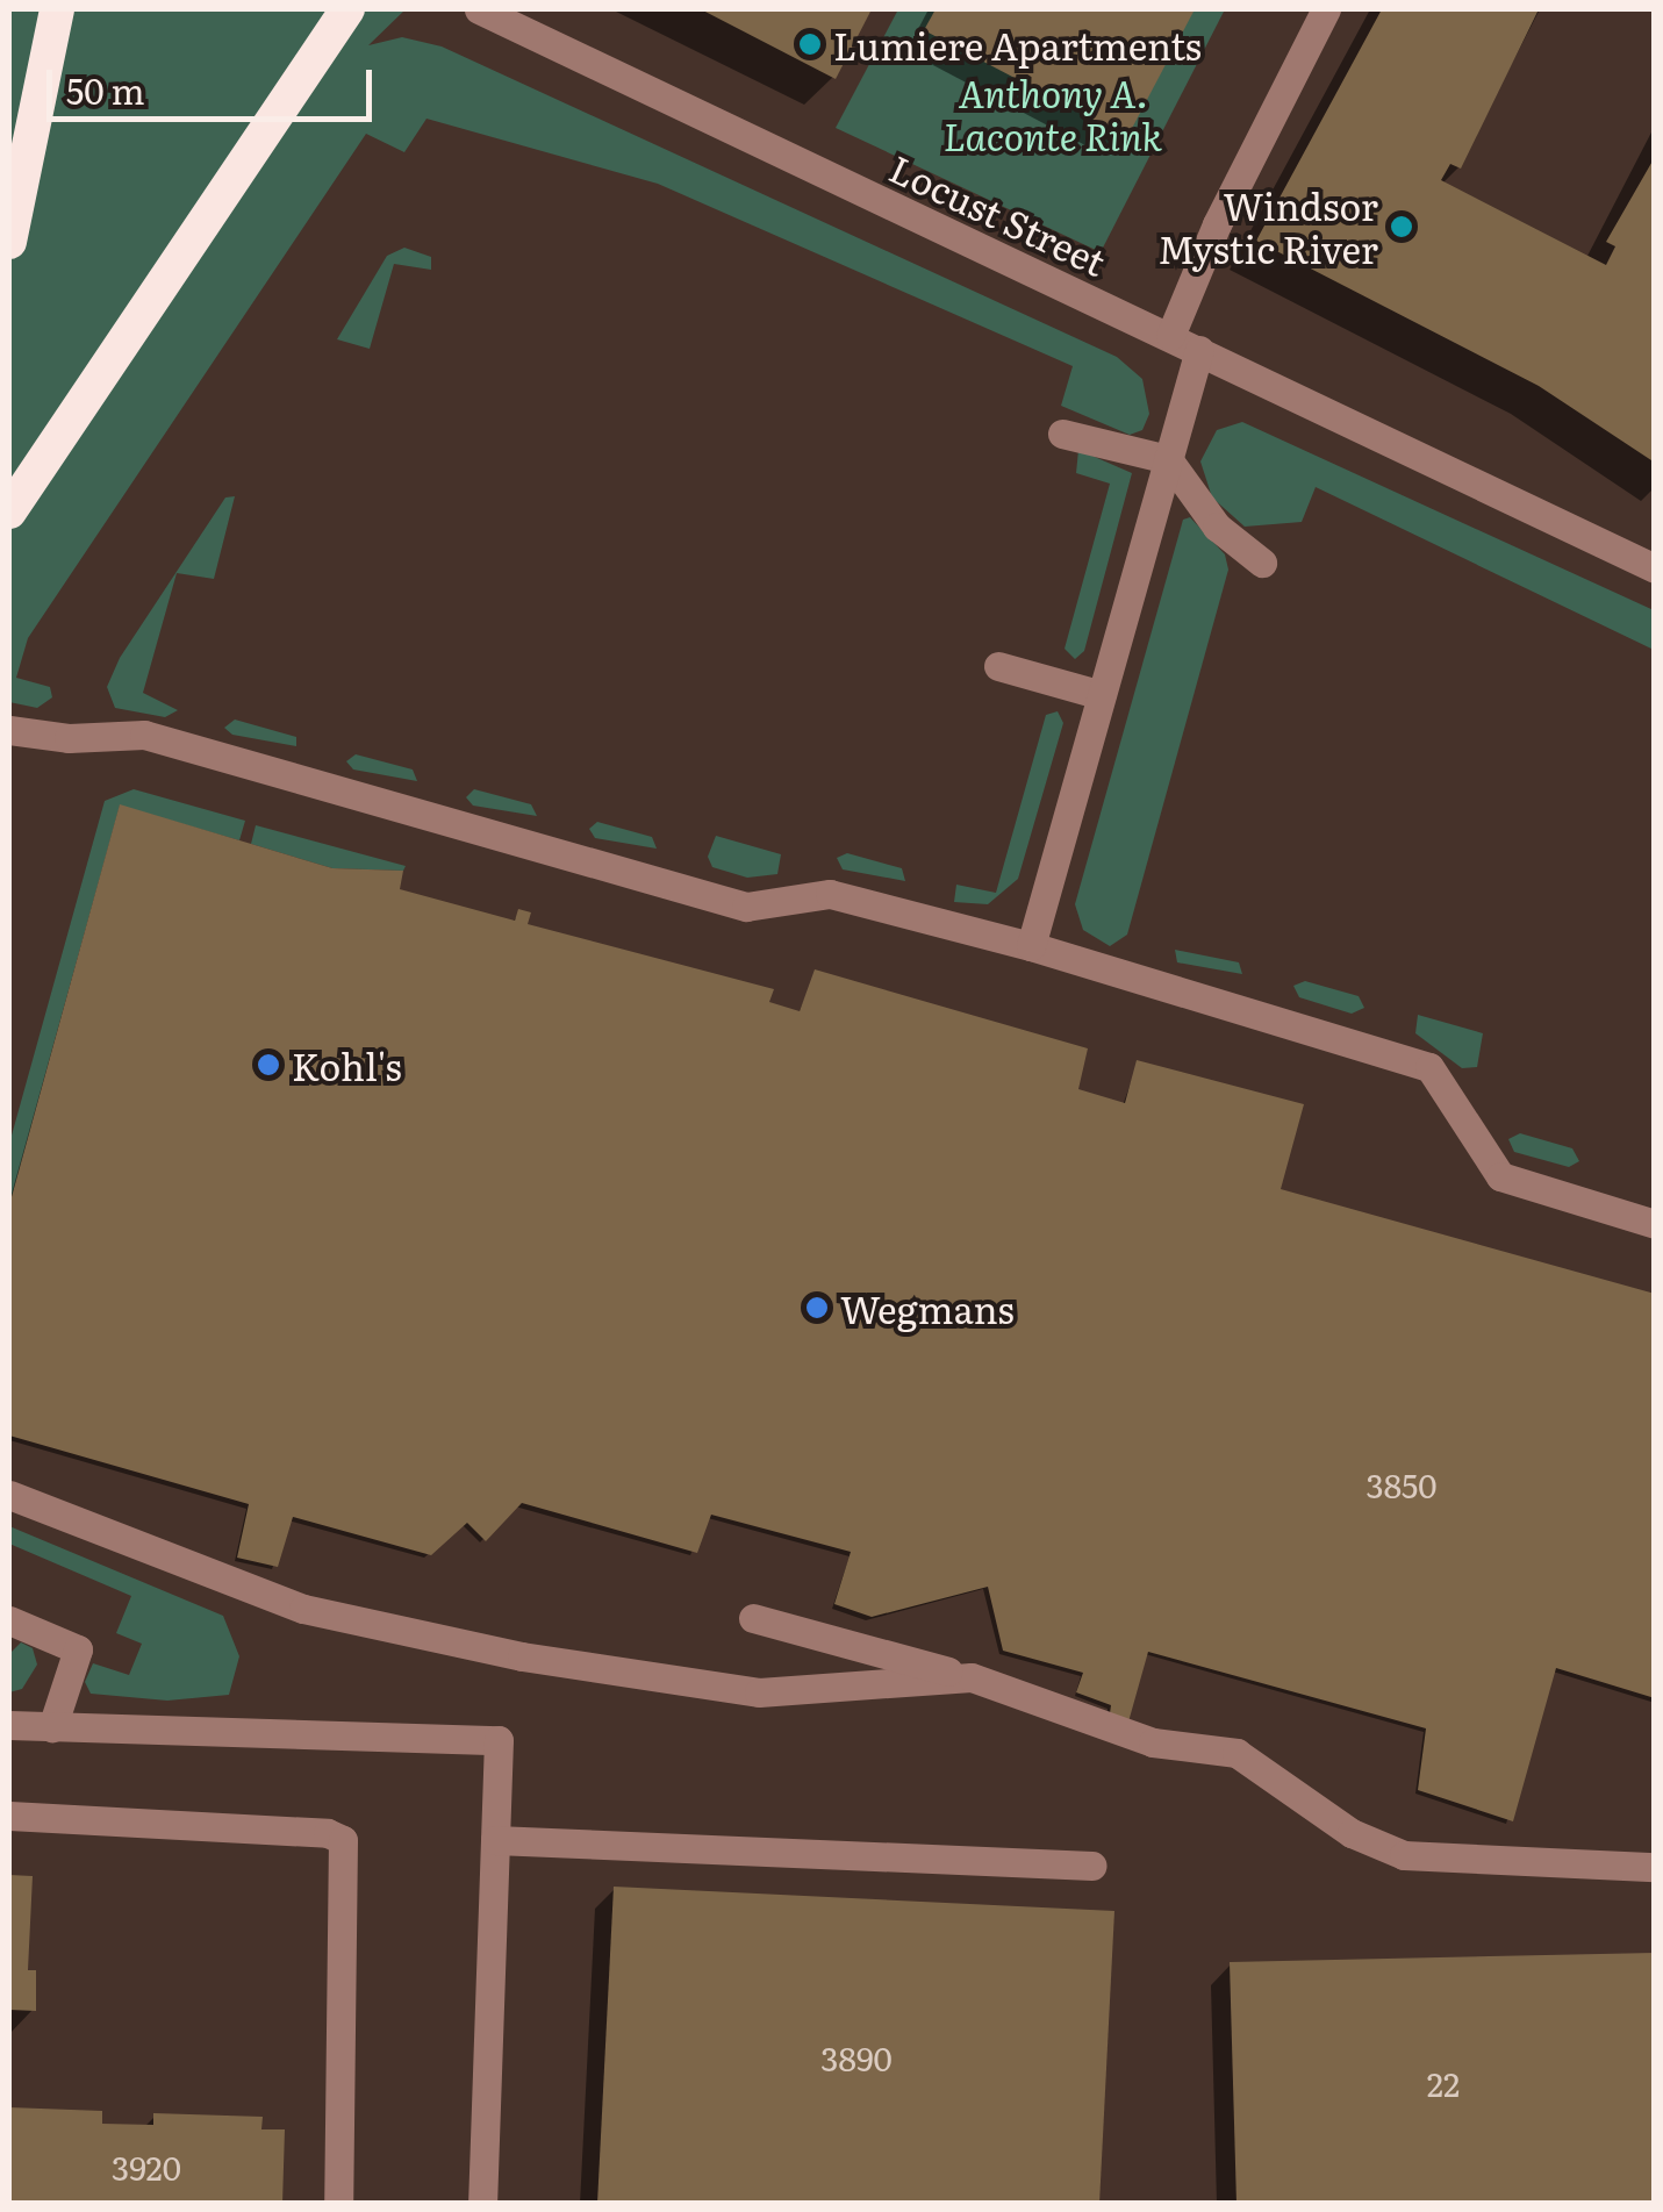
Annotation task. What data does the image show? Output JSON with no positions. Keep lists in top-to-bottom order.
{
  "streets": {
    "street": ["Locust Street"]
  },
  "parks": ["Anthony A. Laconte Rink"],
  "places": [
    "Lumiere Apartments",
    "Windsor Mystic River",
    "Kohl's",
    "Wegmans"
  ],
  "house_numbers": [
    "3850",
    "3890",
    "22",
    "3920"
  ],
  "scale_bar": "50 m"
}
